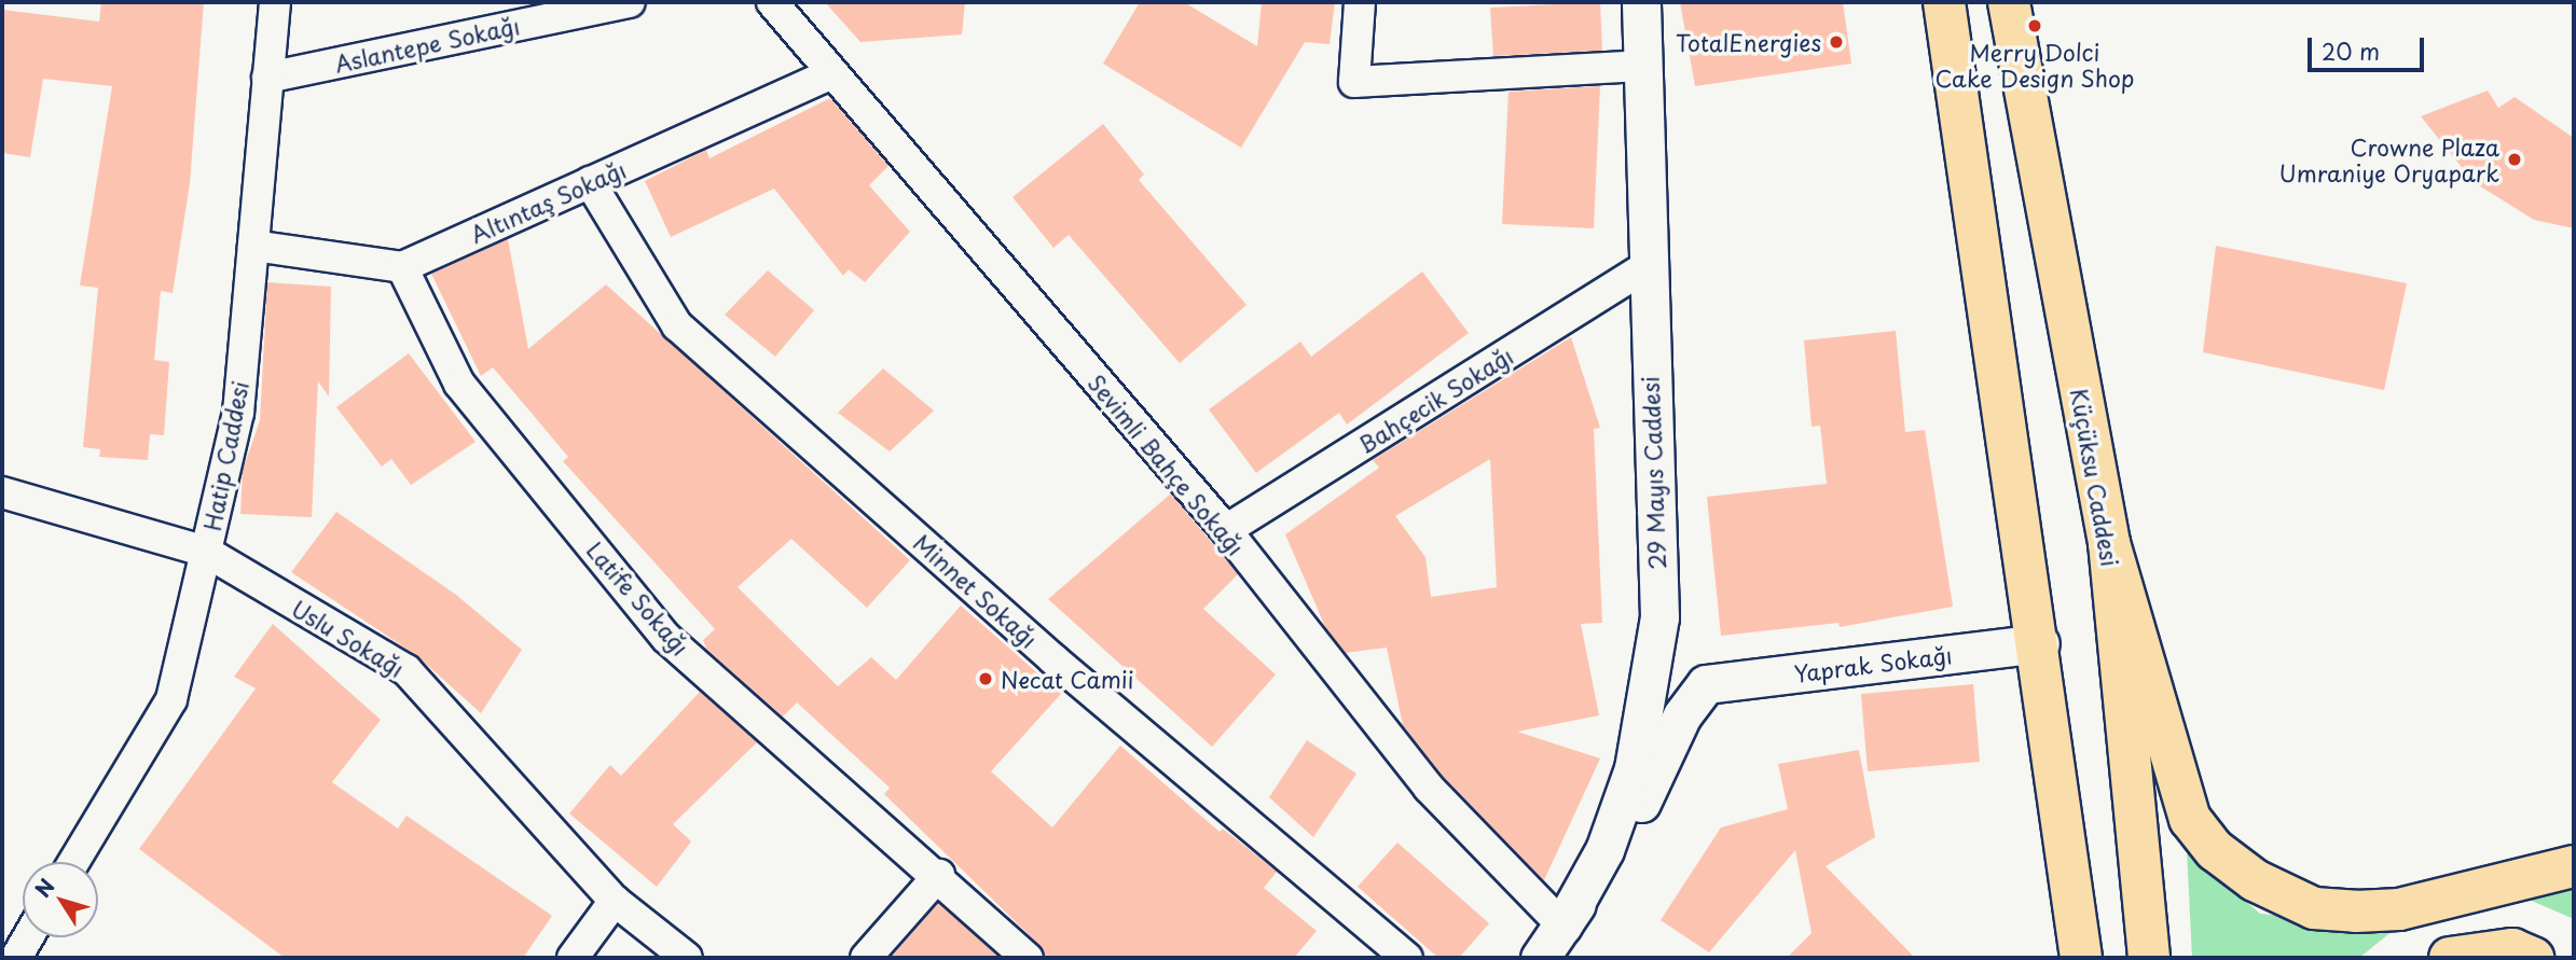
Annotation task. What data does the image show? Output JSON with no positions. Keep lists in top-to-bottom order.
{
  "streets": {
    "main road": ["Küçüksu Caddesi"],
    "street": [
      "Aslantepe Sokağı",
      "Altıntaş Sokağı",
      "Bahçecik Sokağı",
      "Hatip Caddesi",
      "Sevimli Bahçe Sokağı",
      "29 Mayıs Caddesi",
      "Minnet Sokağı",
      "Latife Sokağı",
      "Uslu Sokağı",
      "Yaprak Sokağı"
    ]
  },
  "crossings": [
    ["Aslantepe Sokağı", "Hatip Caddesi"],
    ["Altıntaş Sokağı", "Sevimli Bahçe Sokağı"],
    ["Altıntaş Sokağı", "Minnet Sokağı"],
    ["Altıntaş Sokağı", "Latife Sokağı"],
    ["Bahçecik Sokağı", "Sevimli Bahçe Sokağı"],
    ["Bahçecik Sokağı", "29 Mayıs Caddesi"],
    ["Hatip Caddesi", "Uslu Sokağı"],
    ["Sevimli Bahçe Sokağı", "29 Mayıs Caddesi"],
    ["29 Mayıs Caddesi", "Yaprak Sokağı"]
  ],
  "places": [
    "Merry Dolci Cake Design Shop",
    "TotalEnergies",
    "Crowne Plaza Umraniye Oryapark",
    "Necat Camii"
  ],
  "scale_bar": "20 m",
  "north": "top left"
}
